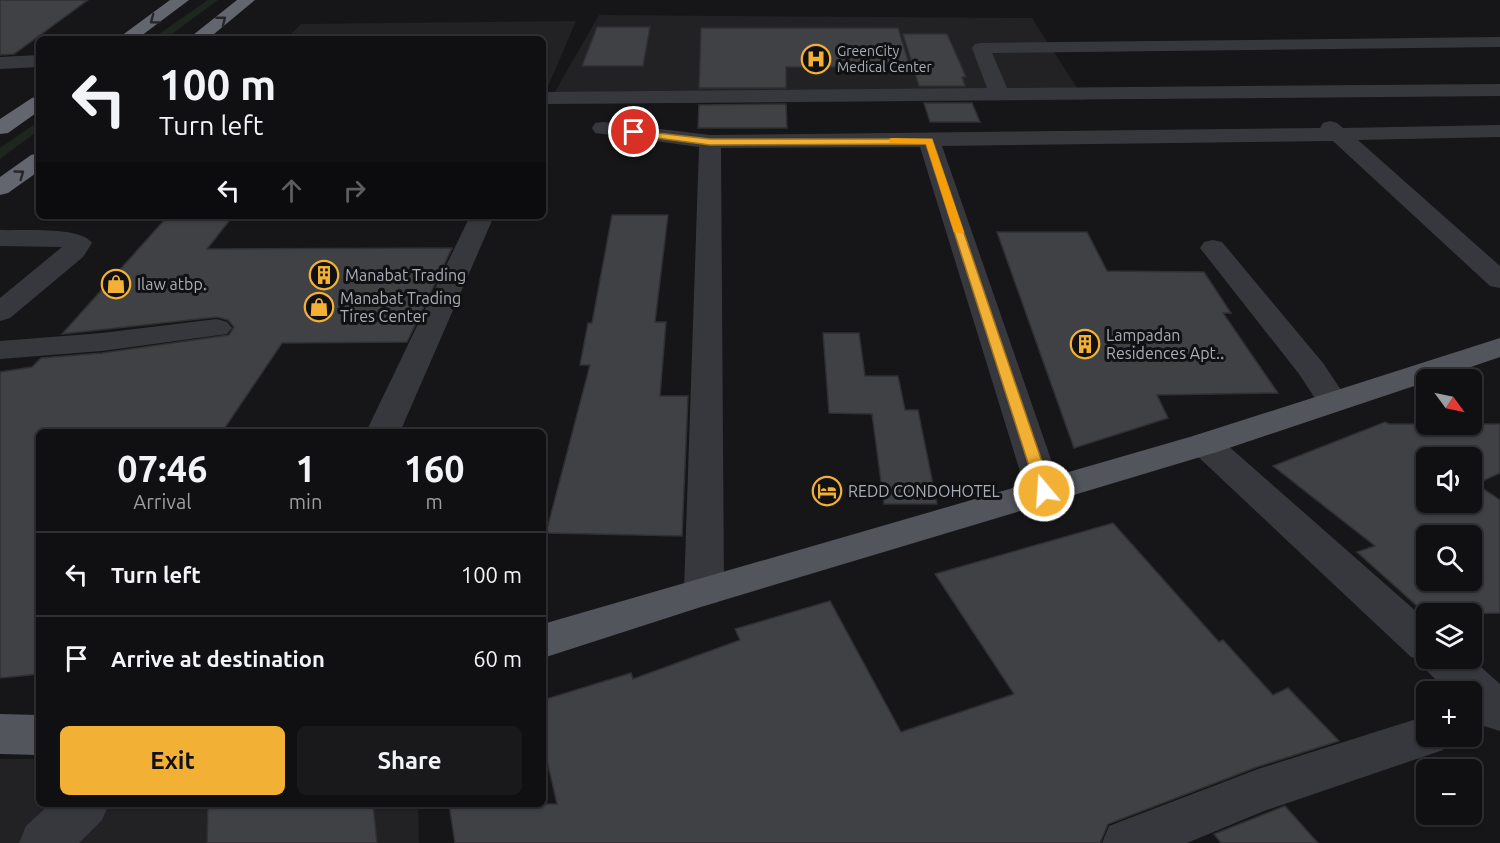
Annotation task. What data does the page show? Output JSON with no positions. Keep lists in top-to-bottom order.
{
  "places": {
    "hospital": ["GreenCity Medical Center"],
    "building": ["Manabat Trading", "Lampadan Residences Apt.."],
    "shop": ["Ilaw atbp.", "Manabat Trading Tires Center"],
    "hotel": ["REDD CONDOHOTEL"]
  },
  "north": "bottom right",
  "page": {
    "turn": ["100 m", "Turn left"],
    "map_buttons": ["+", "−"],
    "eta": [
      "07:46",
      "Arrival",
      "1",
      "min",
      "160",
      "m"
    ],
    "list": [
      {
        "name": "Turn left",
        "value": "100 m"
      },
      {
        "name": "Arrive at destination",
        "value": "60 m"
      }
    ],
    "buttons": ["Exit", "Share"]
  }
}
